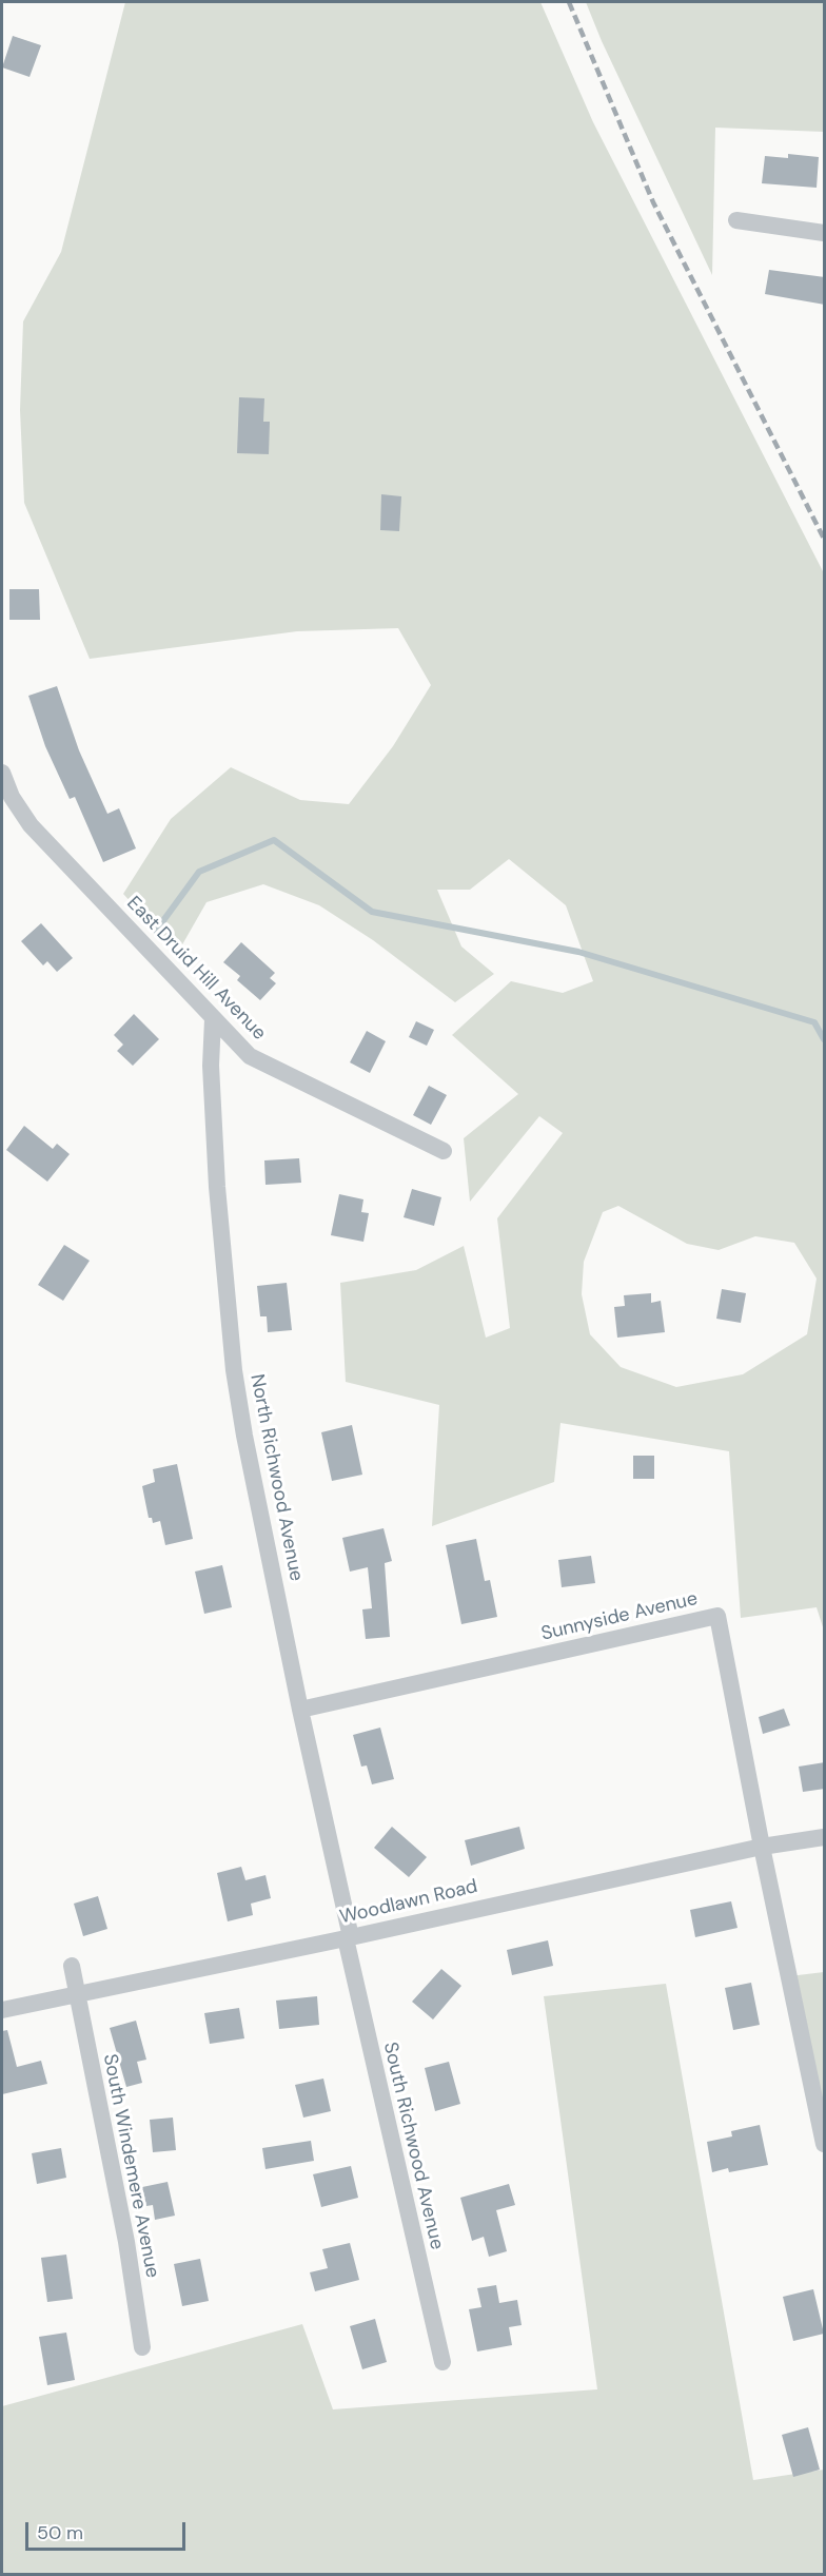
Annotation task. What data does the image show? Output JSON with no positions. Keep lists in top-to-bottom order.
{
  "streets": {
    "street": [
      "East Druid Hill Avenue",
      "North Richwood Avenue",
      "Sunnyside Avenue",
      "Woodlawn Road",
      "South Richwood Avenue",
      "South Windemere Avenue"
    ]
  },
  "crossings": [
    ["East Druid Hill Avenue", "North Richwood Avenue"],
    ["North Richwood Avenue", "Sunnyside Avenue"],
    ["North Richwood Avenue", "Woodlawn Road"],
    ["North Richwood Avenue", "South Richwood Avenue"],
    ["Sunnyside Avenue", "Woodlawn Road"],
    ["Woodlawn Road", "South Richwood Avenue"],
    ["Woodlawn Road", "South Windemere Avenue"]
  ],
  "scale_bar": "50 m"
}
